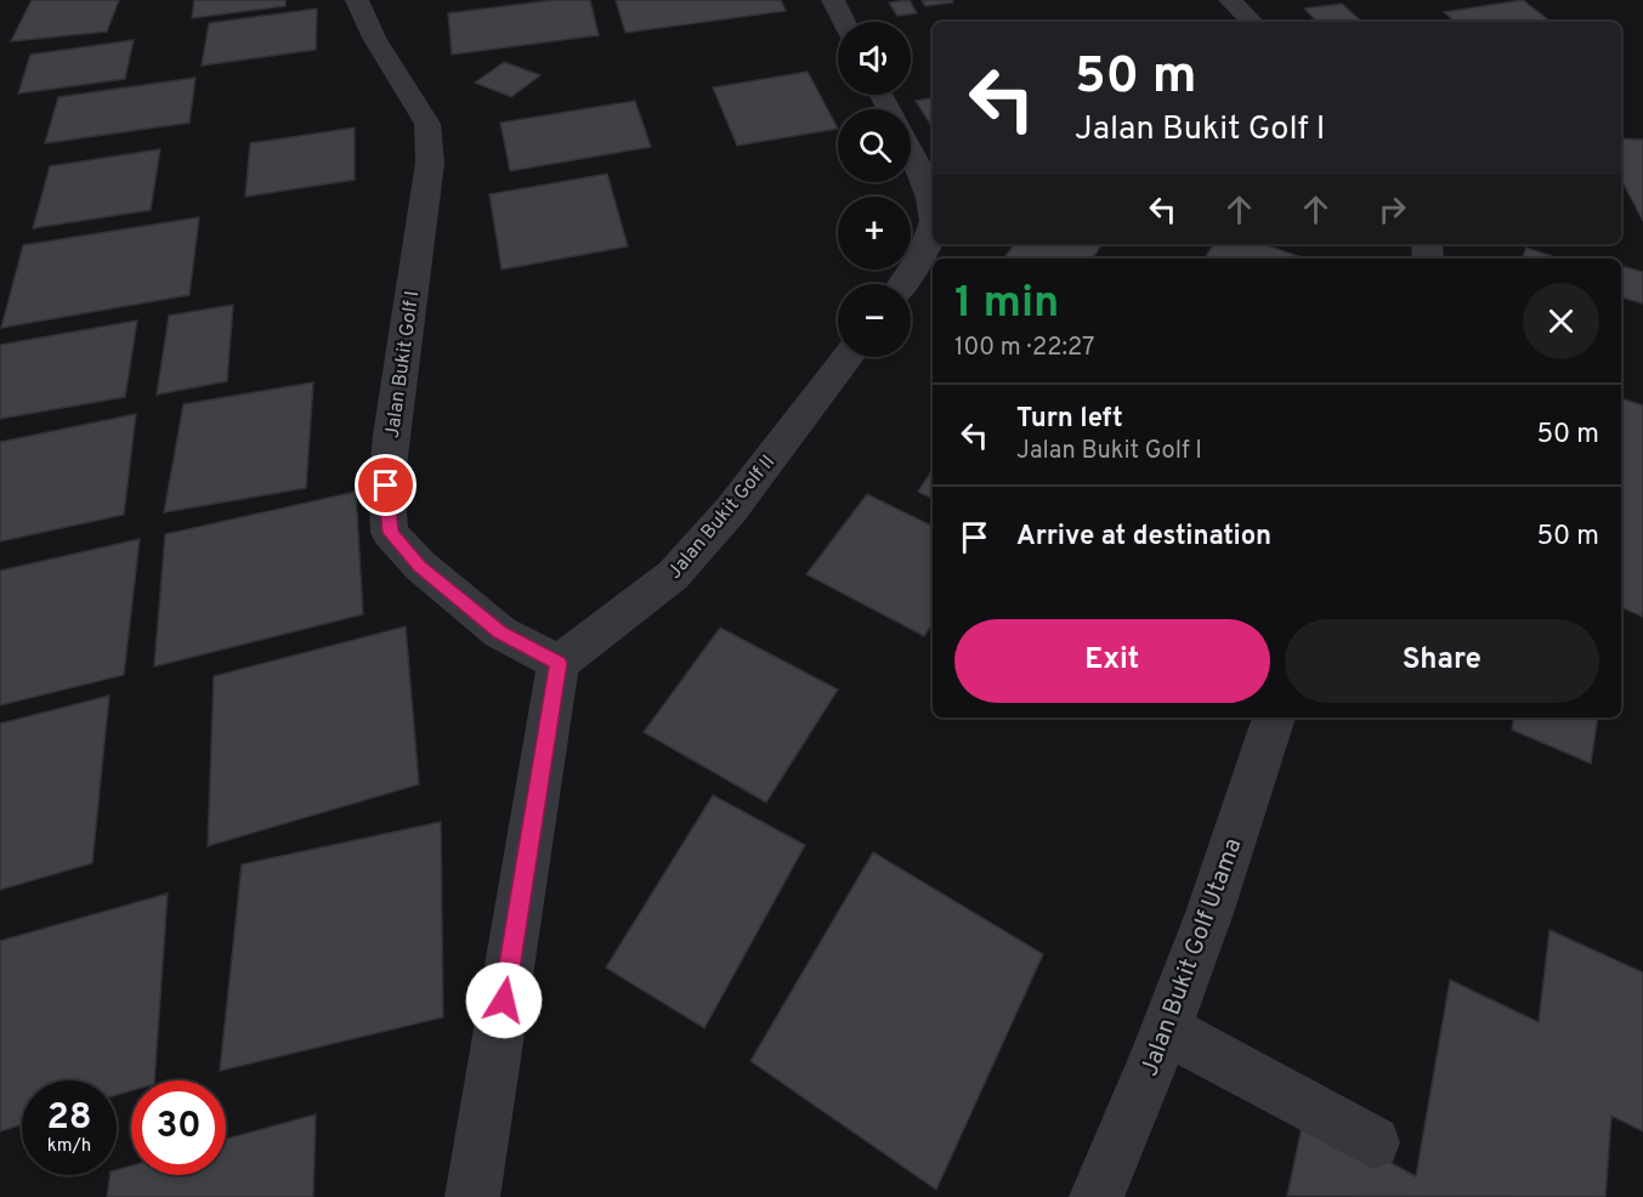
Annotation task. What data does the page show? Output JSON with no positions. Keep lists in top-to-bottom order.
{
  "streets": {
    "street": ["Jalan Bukit Golf I", "Jalan Bukit Golf II", "Jalan Bukit Golf Utama"]
  },
  "crossings": [
    ["Jalan Bukit Golf I", "Jalan Bukit Golf II"]
  ],
  "page": {
    "map_buttons": ["+", "−"],
    "turn": ["50 m", "Jalan Bukit Golf I"],
    "heading": ["1 min", "100 m · 22:27"],
    "list": [
      {
        "name": "Turn left",
        "note": "Jalan Bukit Golf I",
        "value": "50 m"
      },
      {
        "name": "Arrive at destination",
        "value": "50 m"
      }
    ],
    "buttons": ["Exit", "Share"],
    "speed": "28 km/h",
    "limit": "30"
  }
}
